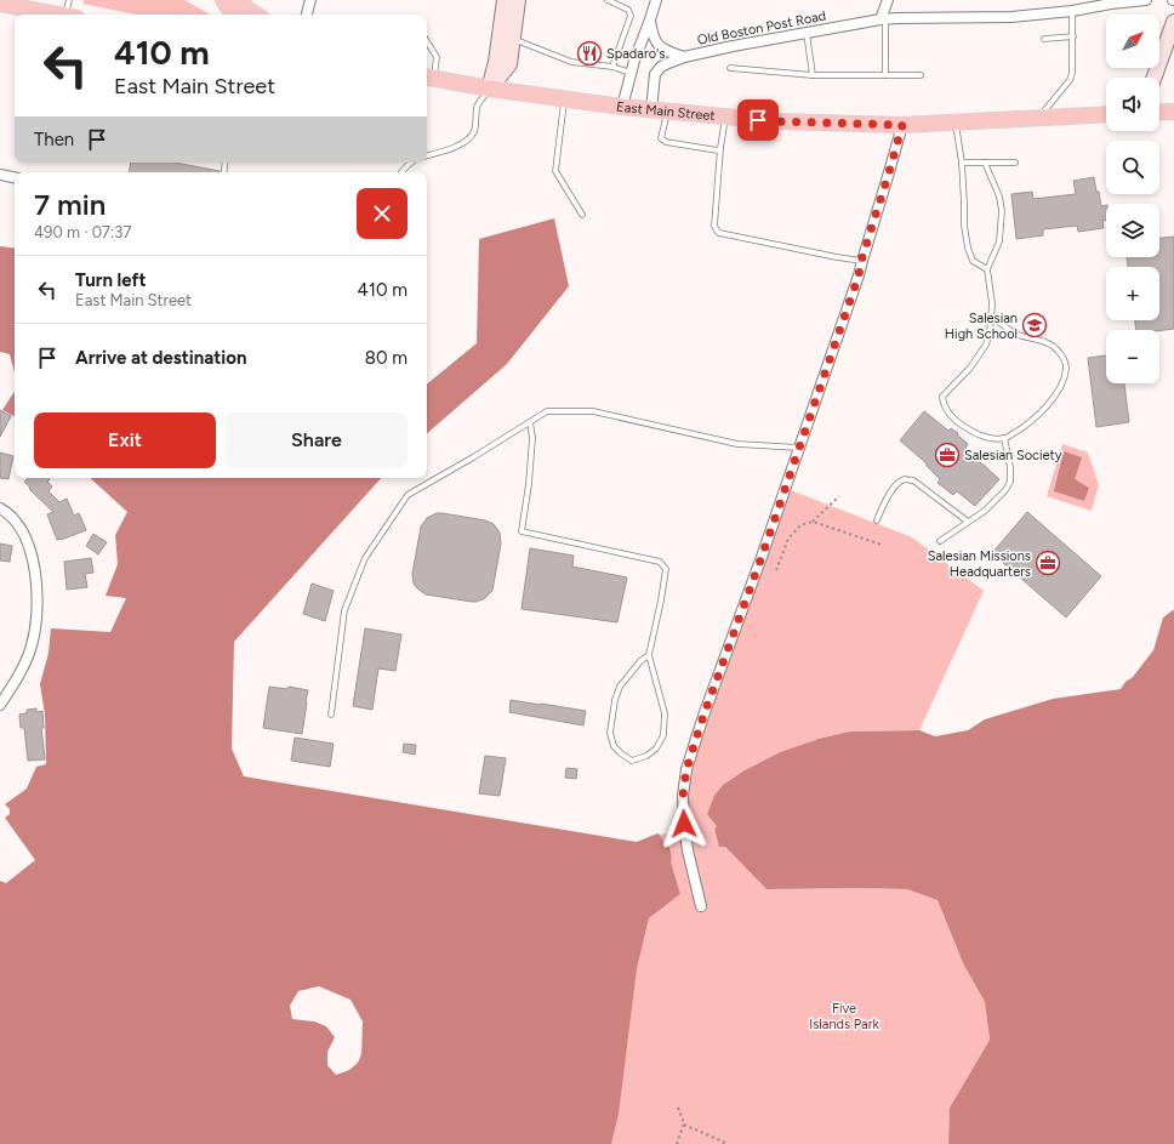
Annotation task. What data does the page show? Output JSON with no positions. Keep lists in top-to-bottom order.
{
  "streets": {
    "main road": ["East Main Street"],
    "street": ["Old Boston Post Road"]
  },
  "crossings": [
    ["Old Boston Post Road", "East Main Street"]
  ],
  "parks": ["Five Islands Park"],
  "places": {
    "restaurant": ["Spadaro's"],
    "school or university": ["Salesian High School"],
    "office": ["Salesian Society", "Salesian Missions Headquarters"]
  },
  "north": "top right",
  "page": {
    "map_buttons": ["+", "−"],
    "turn": ["410 m", "East Main Street"],
    "then": "Then",
    "heading": ["7 min", "490 m · 07:37"],
    "list": [
      {
        "name": "Turn left",
        "note": "East Main Street",
        "value": "410 m"
      },
      {
        "name": "Arrive at destination",
        "value": "80 m"
      }
    ],
    "buttons": ["Exit", "Share"]
  }
}
